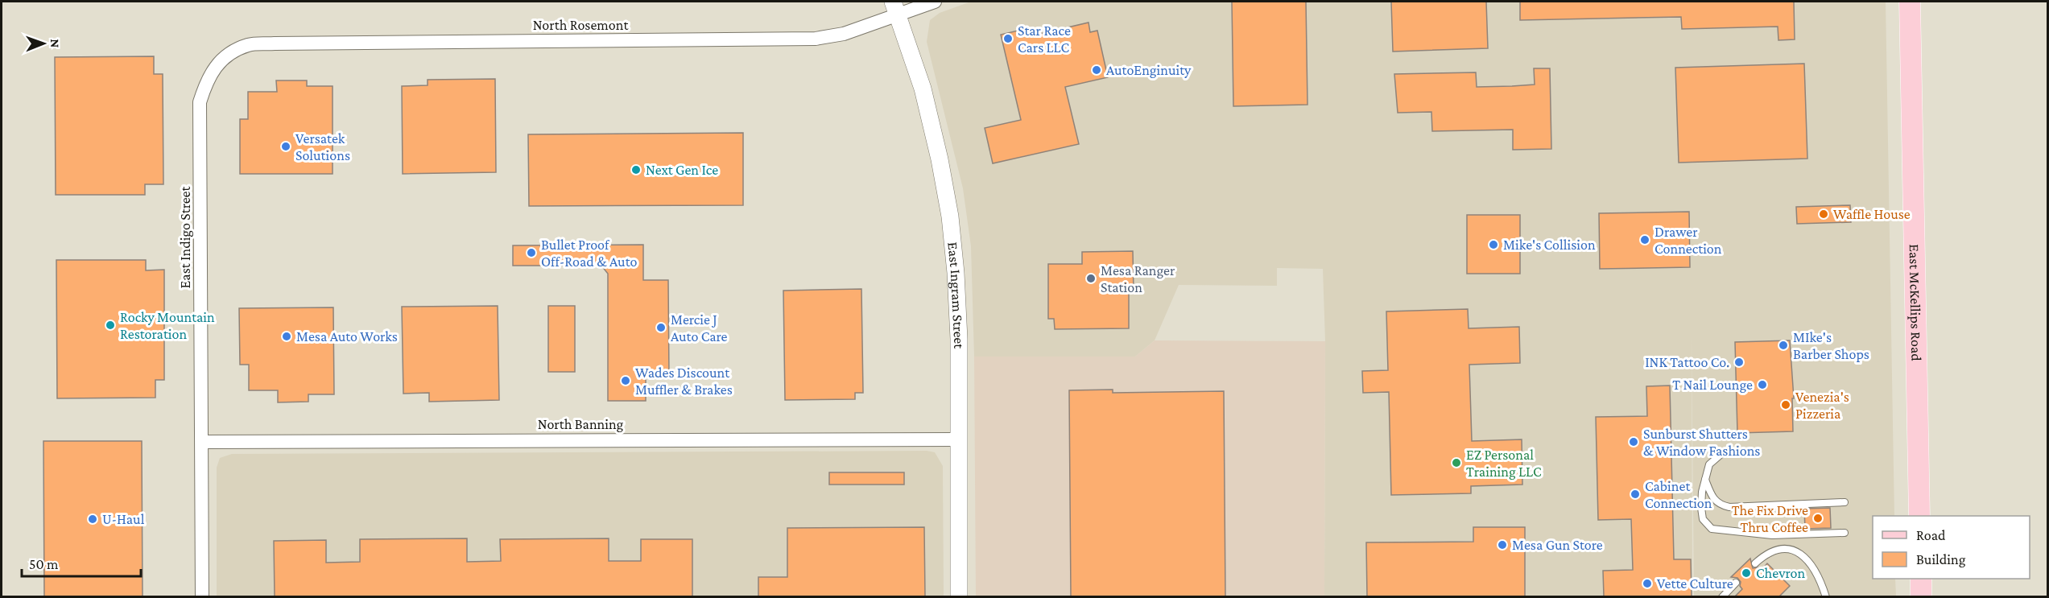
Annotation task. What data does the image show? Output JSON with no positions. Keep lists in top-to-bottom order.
{
  "streets": {
    "main road": ["East McKellips Road"],
    "street": [
      "North Rosemont",
      "East Indigo Street",
      "East Ingram Street",
      "North Banning"
    ]
  },
  "crossings": [
    ["North Rosemont", "East Indigo Street"],
    ["North Rosemont", "East Ingram Street"],
    ["East Indigo Street", "North Banning"],
    ["East Ingram Street", "North Banning"]
  ],
  "places": [
    "Star Race Cars LLC",
    "AutoEnginuity",
    "Versatek Solutions",
    "Next Gen Ice",
    "Waffle House",
    "Drawer Connection",
    "Mike's Collision",
    "Bullet Proof Off-Road & Auto",
    "Mesa Ranger Station",
    "Rocky Mountain Restoration",
    "Mercie J Auto Care",
    "Mesa Auto Works",
    "MIke's Barber Shops",
    "INK Tattoo Co.",
    "Wades Discount Muffler & Brakes",
    "T Nail Lounge",
    "Venezia's Pizzeria",
    "Sunburst Shutters & Window Fashions",
    "EZ Personal Training LLC",
    "Cabinet Connection",
    "The Fix Drive Thru Coffee",
    "U-Haul",
    "Mesa Gun Store",
    "Chevron",
    "Vette Culture"
  ],
  "legend": ["Road", "Building"],
  "scale_bar": "50 m",
  "north": "right"
}
